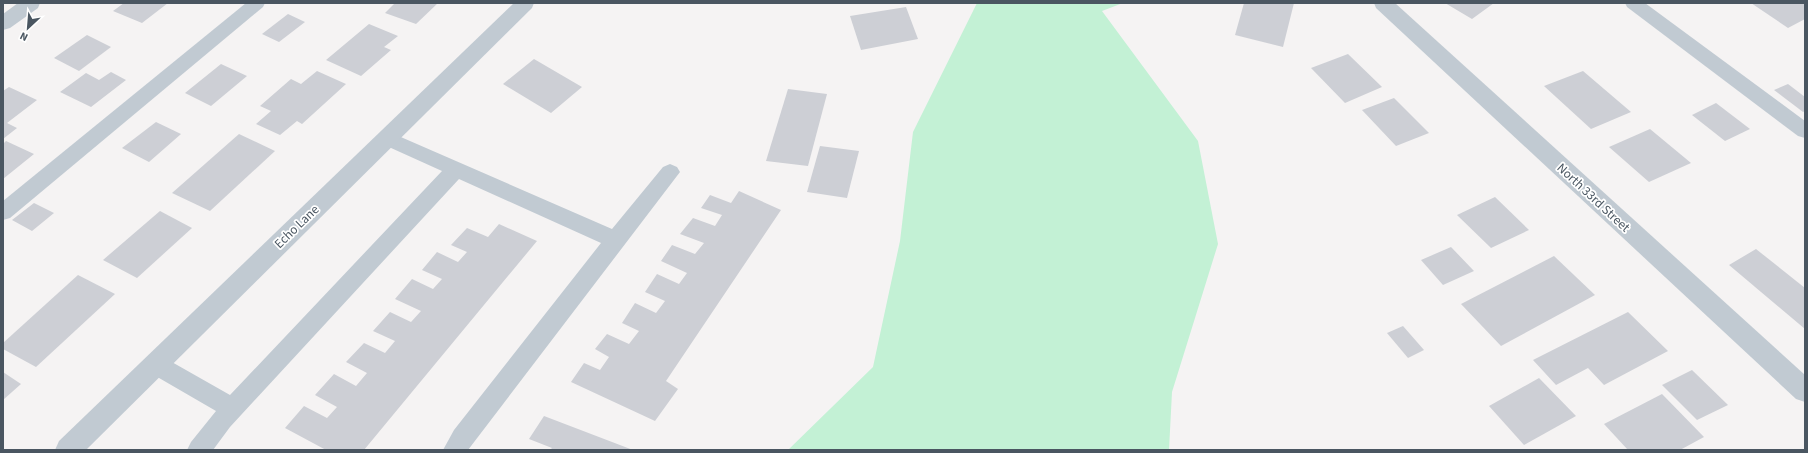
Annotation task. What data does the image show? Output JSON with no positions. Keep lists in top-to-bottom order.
{
  "streets": {
    "street": ["North 33rd Street", "Echo Lane"]
  },
  "north": "bottom left"
}
